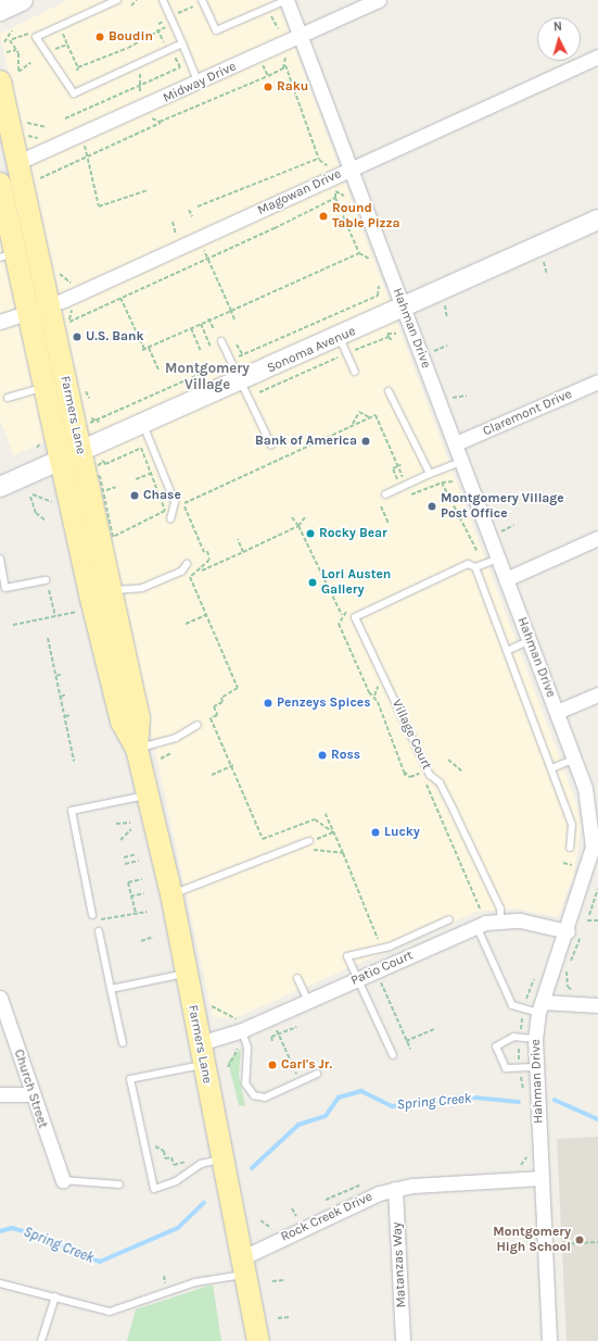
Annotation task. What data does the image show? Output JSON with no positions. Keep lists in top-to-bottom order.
{
  "streets": {
    "main road": ["Farmers Lane"],
    "street": [
      "Midway Drive",
      "Magowan Drive",
      "Hahman Drive",
      "Sonoma Avenue",
      "Claremont Drive",
      "Patio Court",
      "Church Street",
      "Rock Creek Drive",
      "Matanzas Way"
    ],
    "lane": ["Village Court"]
  },
  "crossings": [
    ["Midway Drive", "Hahman Drive"],
    ["Midway Drive", "Farmers Lane"],
    ["Magowan Drive", "Hahman Drive"],
    ["Magowan Drive", "Farmers Lane"],
    ["Hahman Drive", "Sonoma Avenue"],
    ["Hahman Drive", "Claremont Drive"],
    ["Hahman Drive", "Patio Court"],
    ["Hahman Drive", "Rock Creek Drive"],
    ["Sonoma Avenue", "Farmers Lane"],
    ["Farmers Lane", "Patio Court"],
    ["Farmers Lane", "Rock Creek Drive"],
    ["Village Court", "Patio Court"],
    ["Rock Creek Drive", "Matanzas Way"]
  ],
  "districts": ["Montgomery Village"],
  "water": ["Spring Creek"],
  "places": [
    "Boudin",
    "Raku",
    "Round Table Pizza",
    "U.S. Bank",
    "Bank of America",
    "Chase",
    "Montgomery Village Post Office",
    "Rocky Bear",
    "Lori Austen Gallery",
    "Penzeys Spices",
    "Ross",
    "Lucky",
    "Carl's Jr.",
    "Montgomery High School"
  ],
  "north": "top"
}
